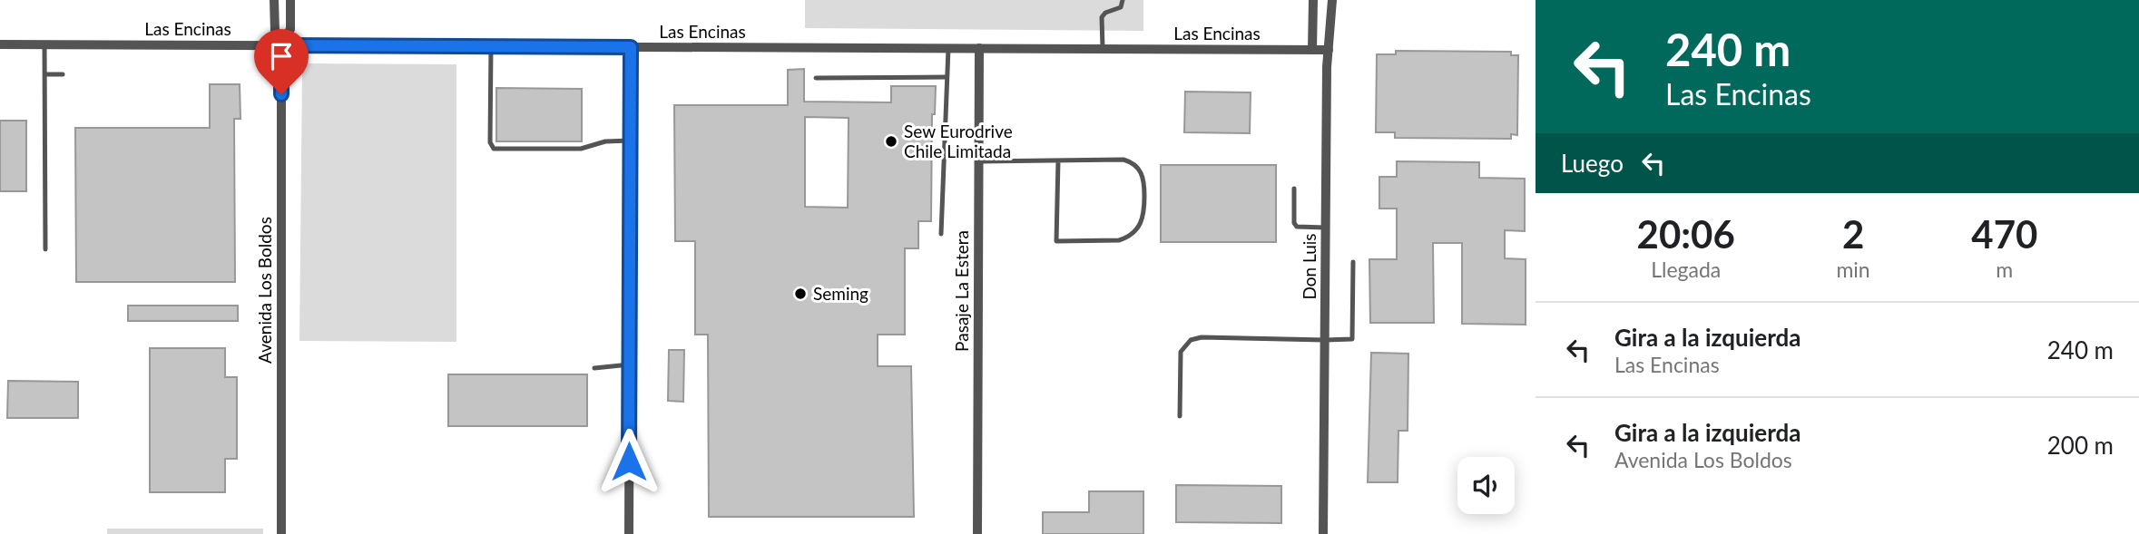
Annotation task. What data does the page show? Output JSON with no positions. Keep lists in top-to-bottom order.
{
  "streets": {
    "street": [
      "Las Encinas",
      "Don Luis",
      "Avenida Los Boldos",
      "Pasaje La Estera"
    ]
  },
  "crossings": [
    ["Las Encinas", "Don Luis"],
    ["Las Encinas", "Avenida Los Boldos"],
    ["Las Encinas", "Pasaje La Estera"]
  ],
  "places": ["Sew Eurodrive Chile Limitada", "Seming"],
  "page": {
    "turn": ["240 m", "Las Encinas"],
    "then": "Luego",
    "eta": [
      "20:06",
      "Llegada",
      "2",
      "min",
      "470",
      "m"
    ],
    "list": [
      {
        "name": "Gira a la izquierda",
        "note": "Las Encinas",
        "value": "240 m"
      },
      {
        "name": "Gira a la izquierda",
        "note": "Avenida Los Boldos",
        "value": "200 m"
      }
    ]
  }
}
